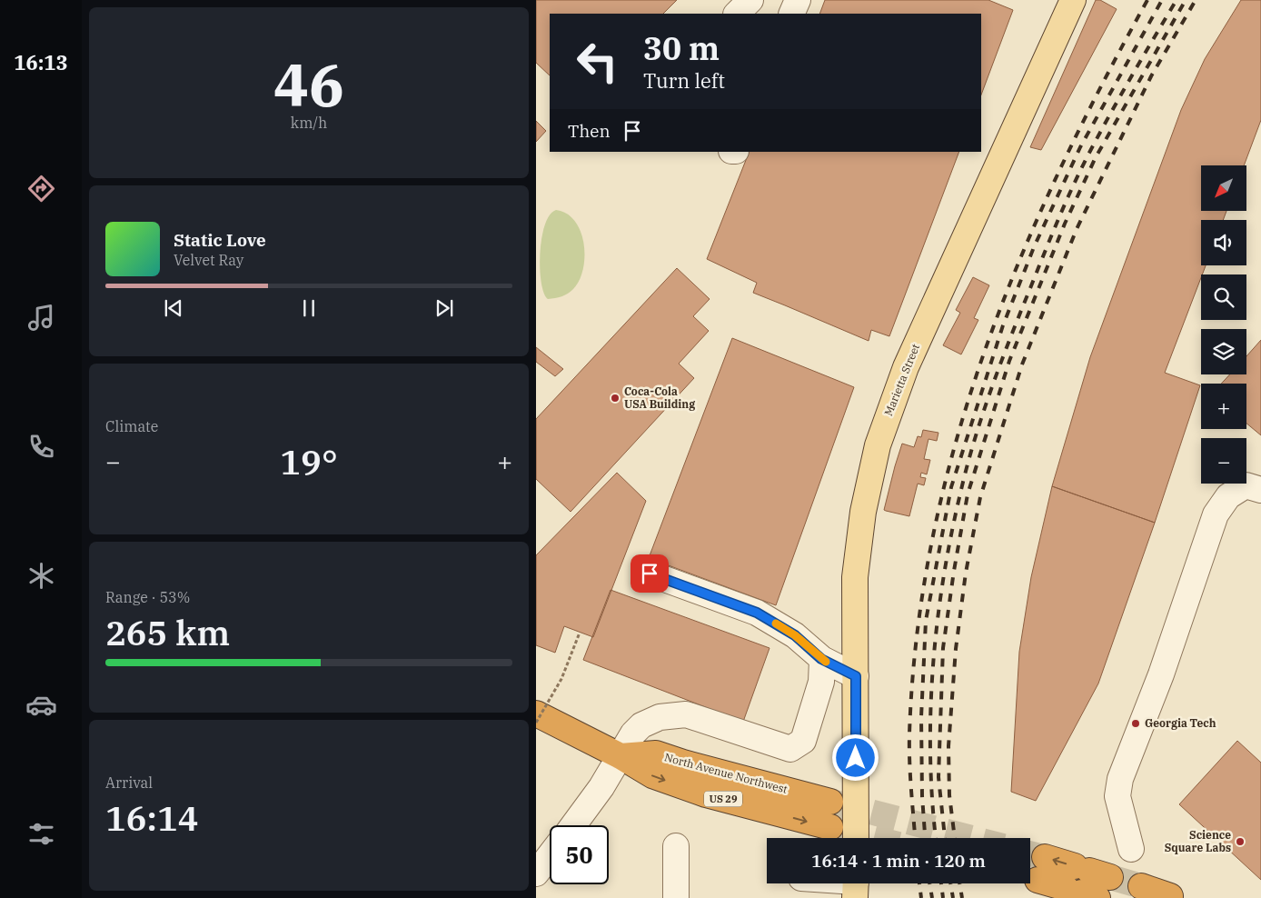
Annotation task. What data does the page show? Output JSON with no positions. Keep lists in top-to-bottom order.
{
  "streets": {
    "highway": ["North Avenue Northwest", "US 29"],
    "main road": ["Marietta Street"]
  },
  "places": ["Coca-Cola USA Building", "Georgia Tech", "Science Square Labs"],
  "north": "bottom left",
  "page": {
    "tabs": "16:13",
    "tile": [
      ["46", "km/h"],
      "Climate",
      ["Range · 53%", "265 km"],
      ["Arrival", "16:14"]
    ],
    "turn": ["30 m", "Turn left"],
    "then": "Then",
    "map_buttons": ["+", "−"],
    "song": ["Static Love", "Velvet Ray"],
    "heat": ["−", "19°", "+"],
    "limit": "50",
    "trip": "16:14 · 1 min · 120 m"
  }
}
